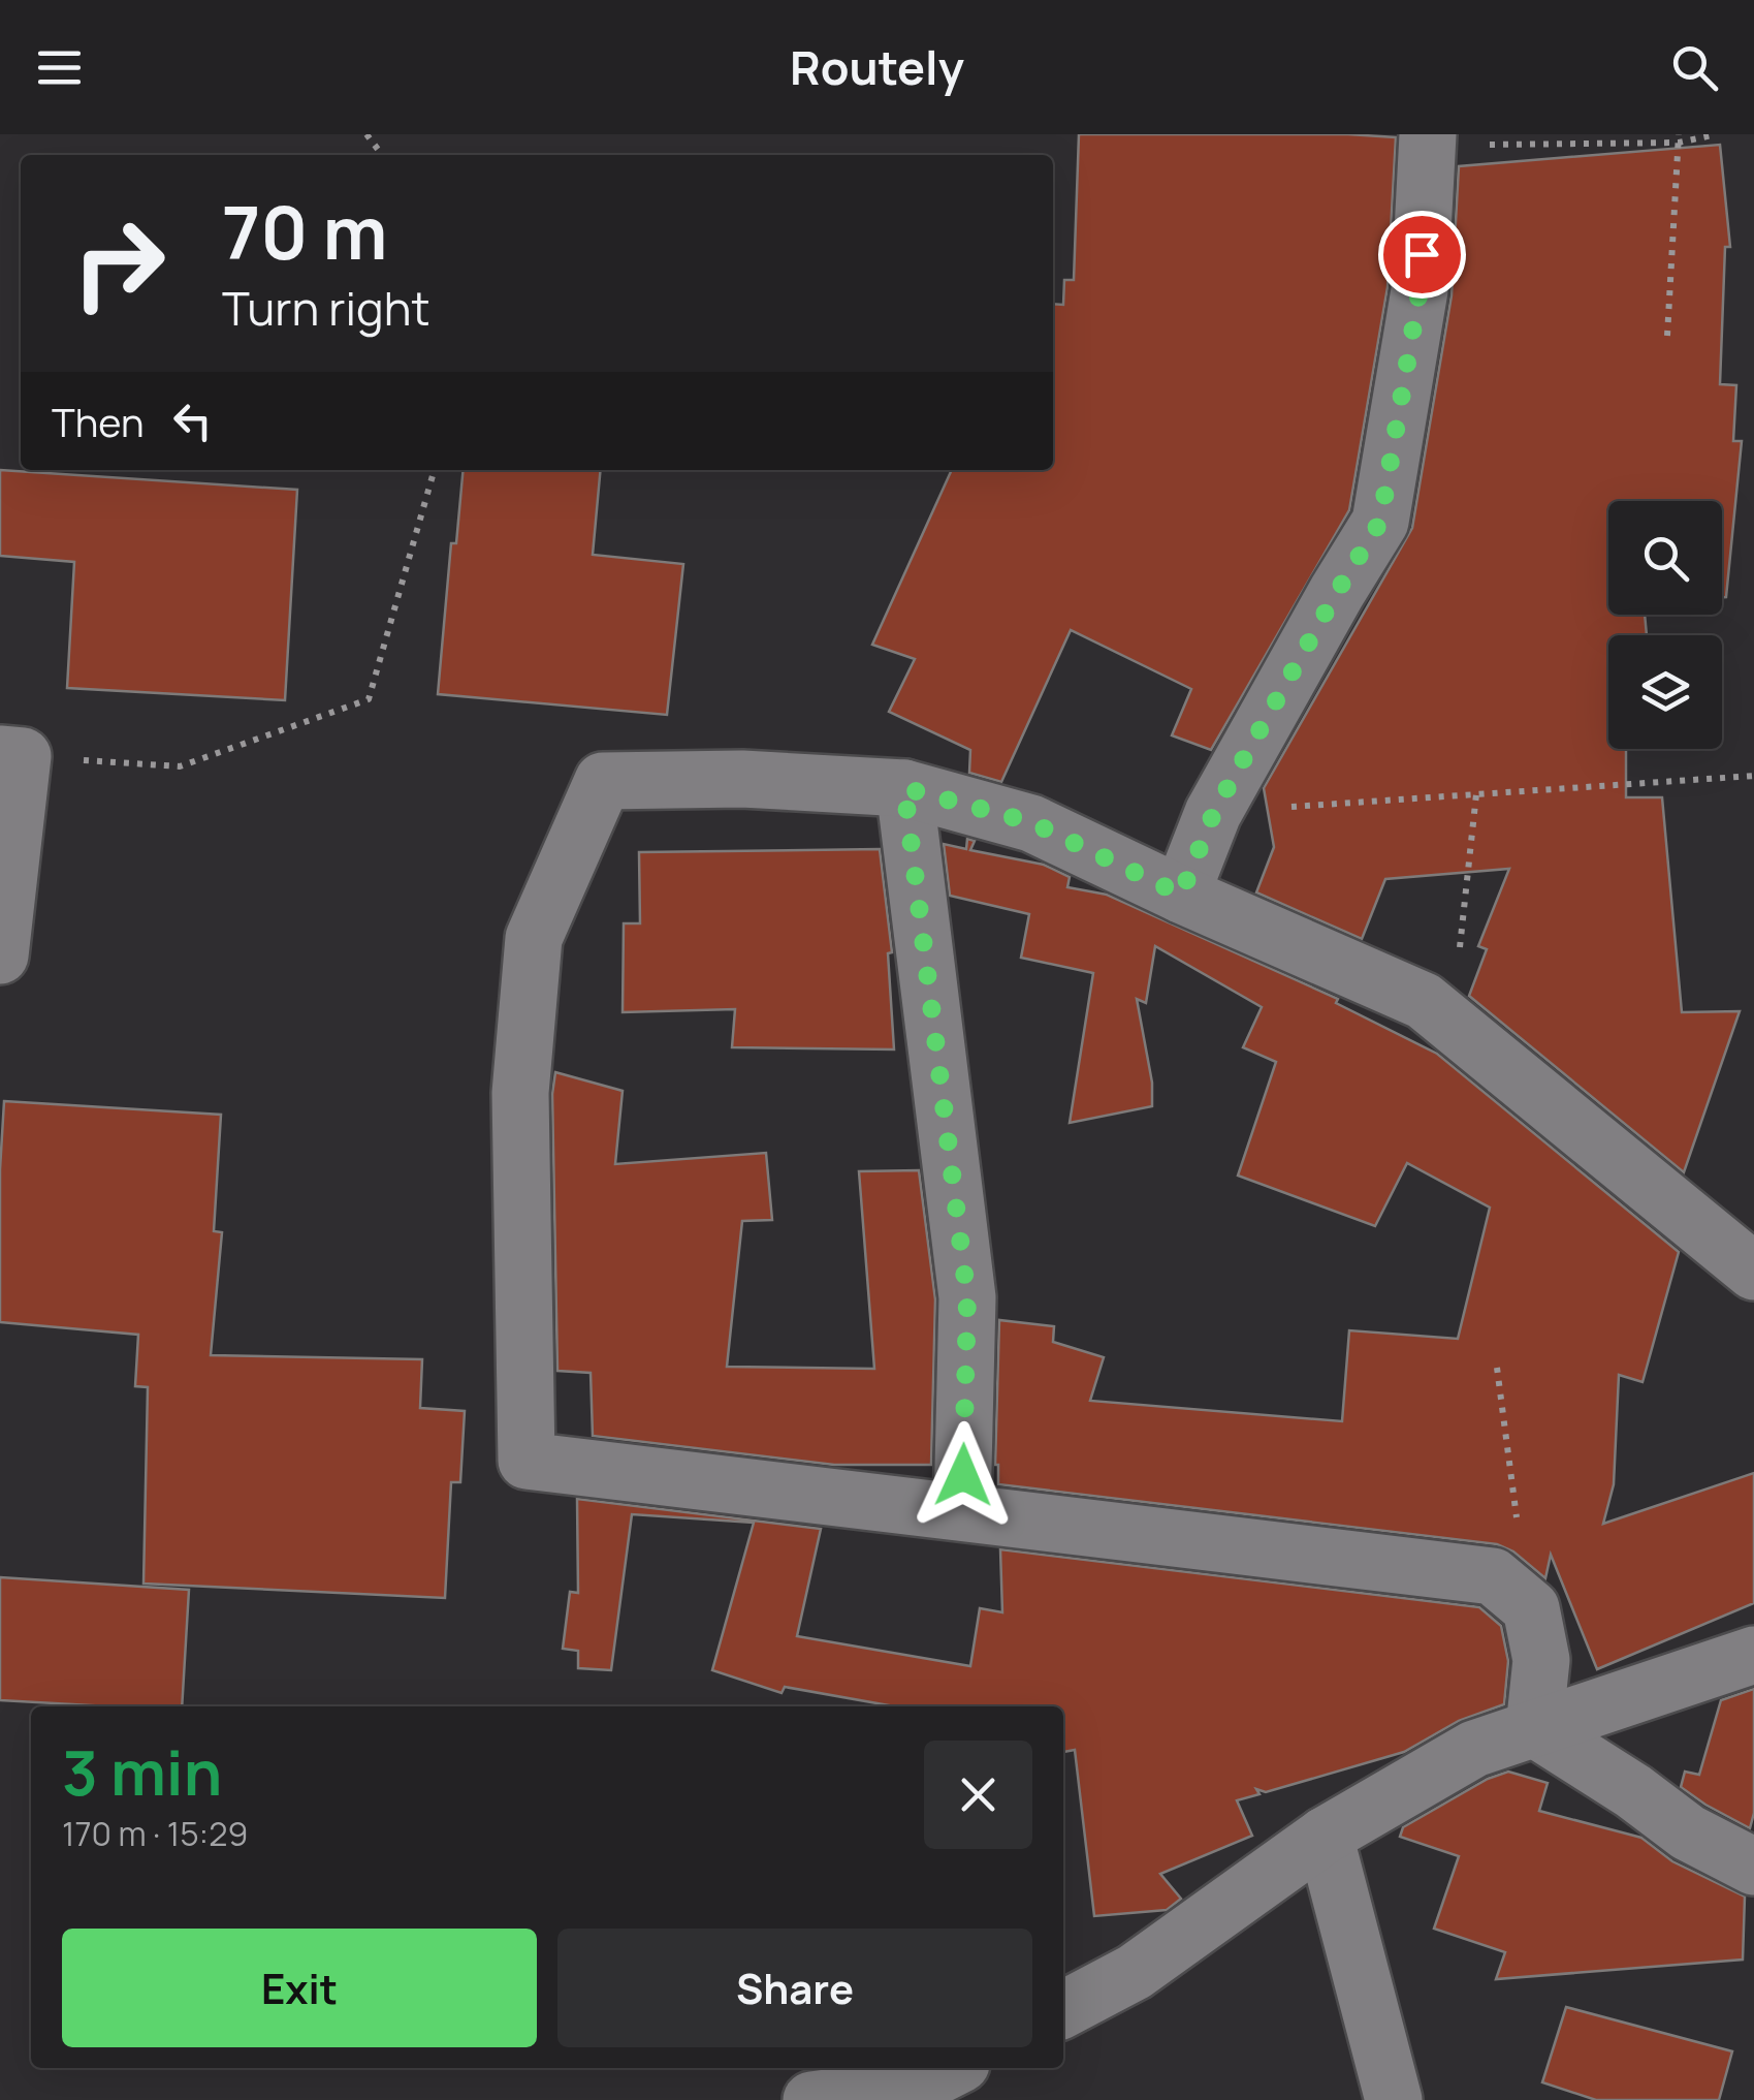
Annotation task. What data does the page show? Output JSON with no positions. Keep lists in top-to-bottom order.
{
  "page": {
    "header": "Routely",
    "turn": ["70 m", "Turn right"],
    "then": "Then",
    "heading": ["3 min", "170 m · 15:29"],
    "buttons": ["Exit", "Share"]
  }
}
